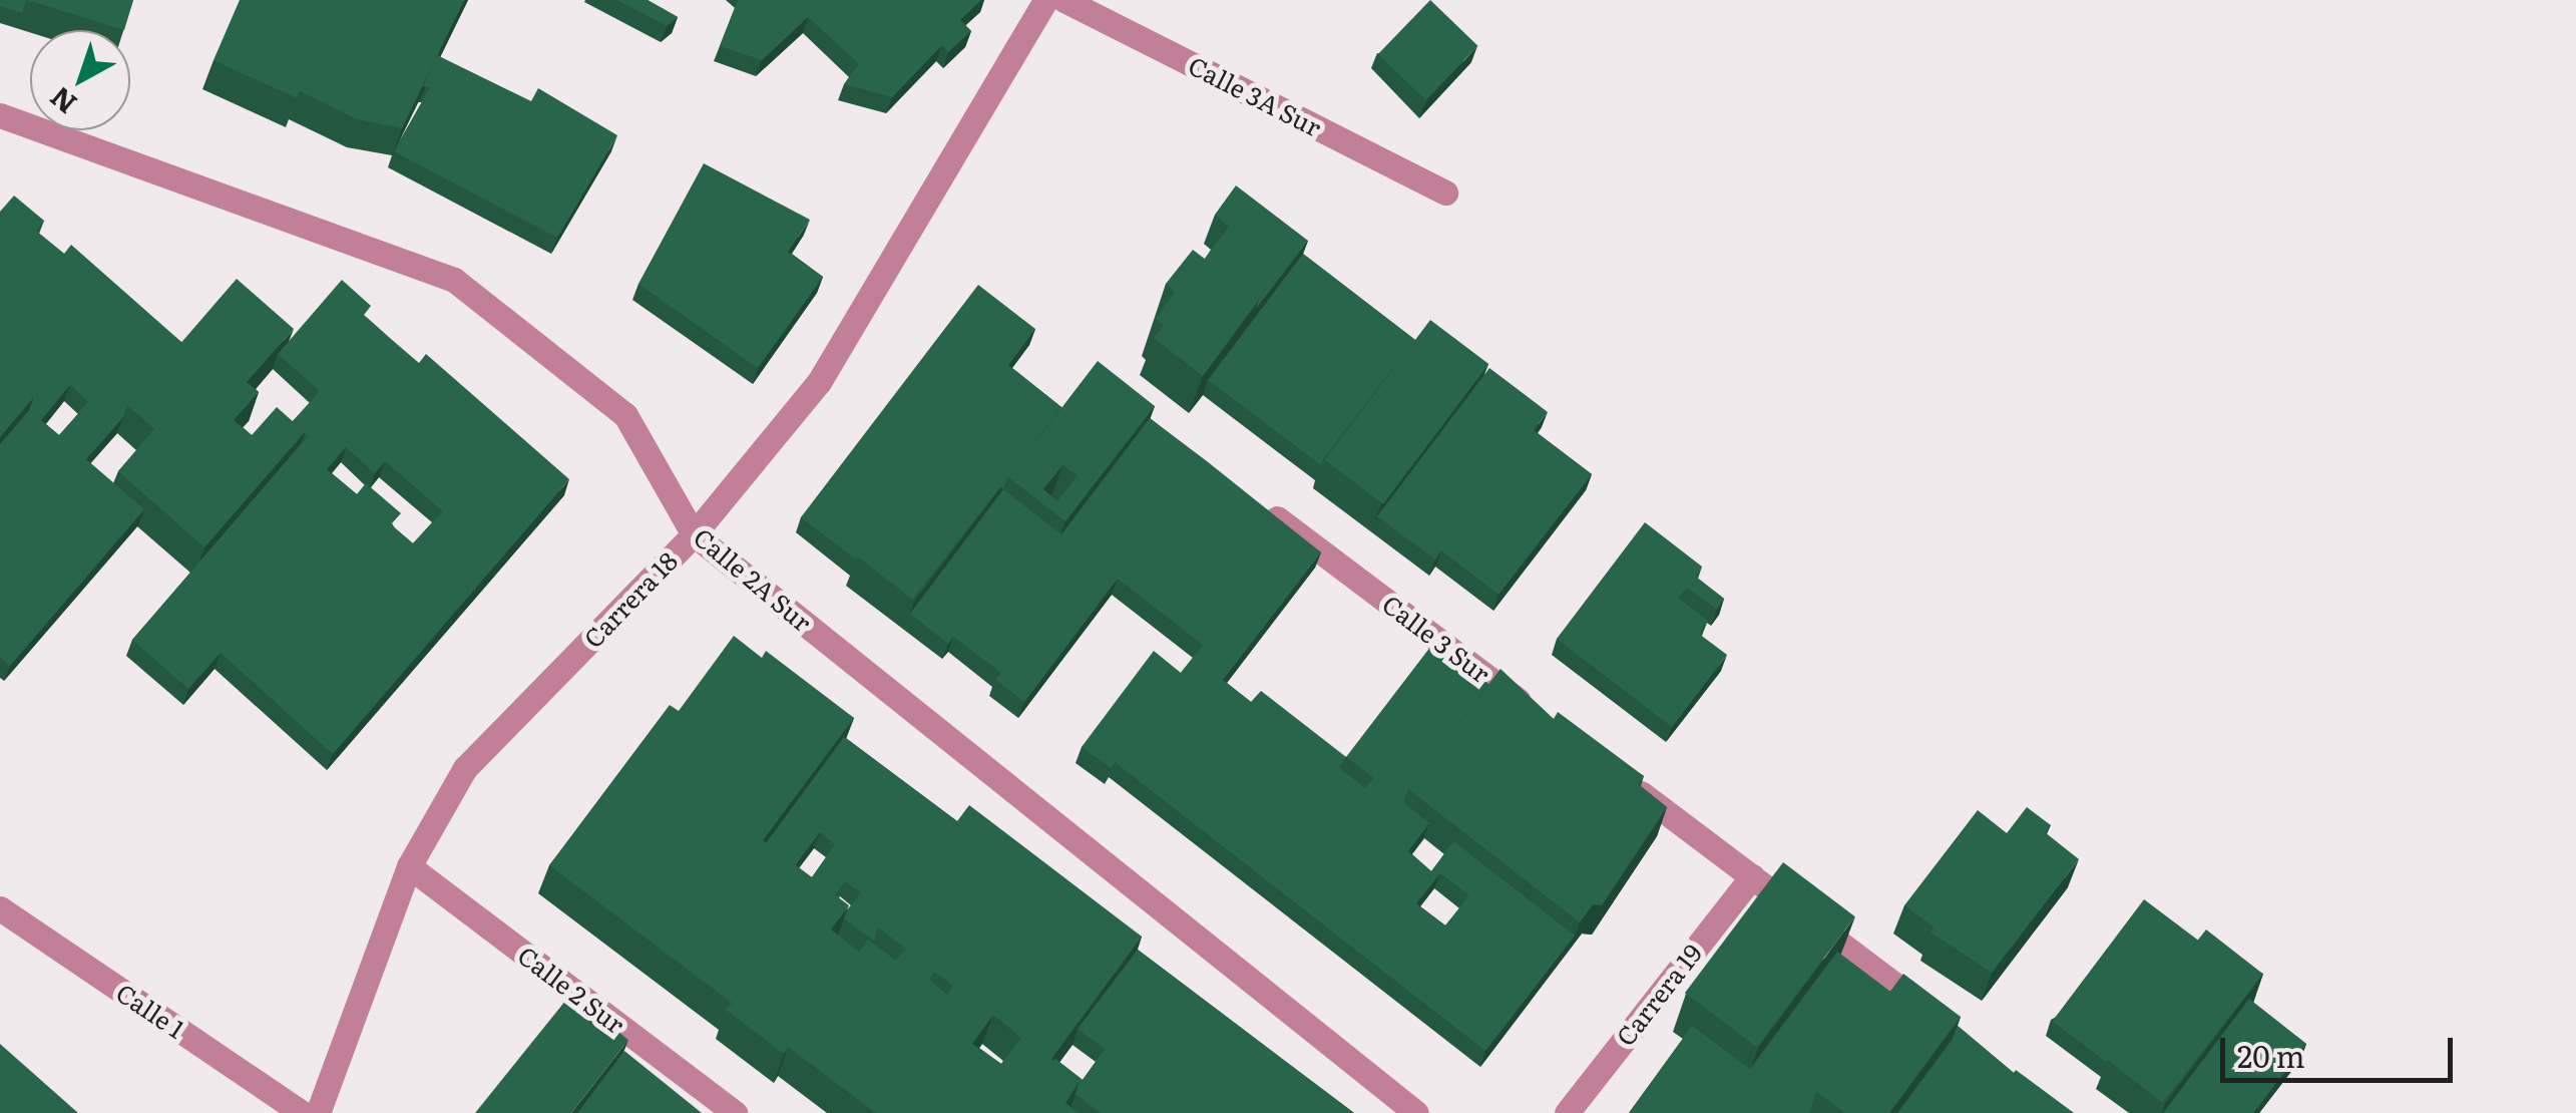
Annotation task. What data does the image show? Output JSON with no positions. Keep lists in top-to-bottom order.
{
  "streets": {
    "street": [
      "Calle 3A Sur",
      "Calle 2A Sur",
      "Carrera 18",
      "Calle 3 Sur",
      "Calle 2 Sur",
      "Carrera 19",
      "Calle 1"
    ]
  },
  "crossings": [
    ["Calle 2A Sur", "Carrera 18"],
    ["Carrera 18", "Calle 2 Sur"]
  ],
  "scale_bar": "20 m",
  "north": "bottom left"
}
